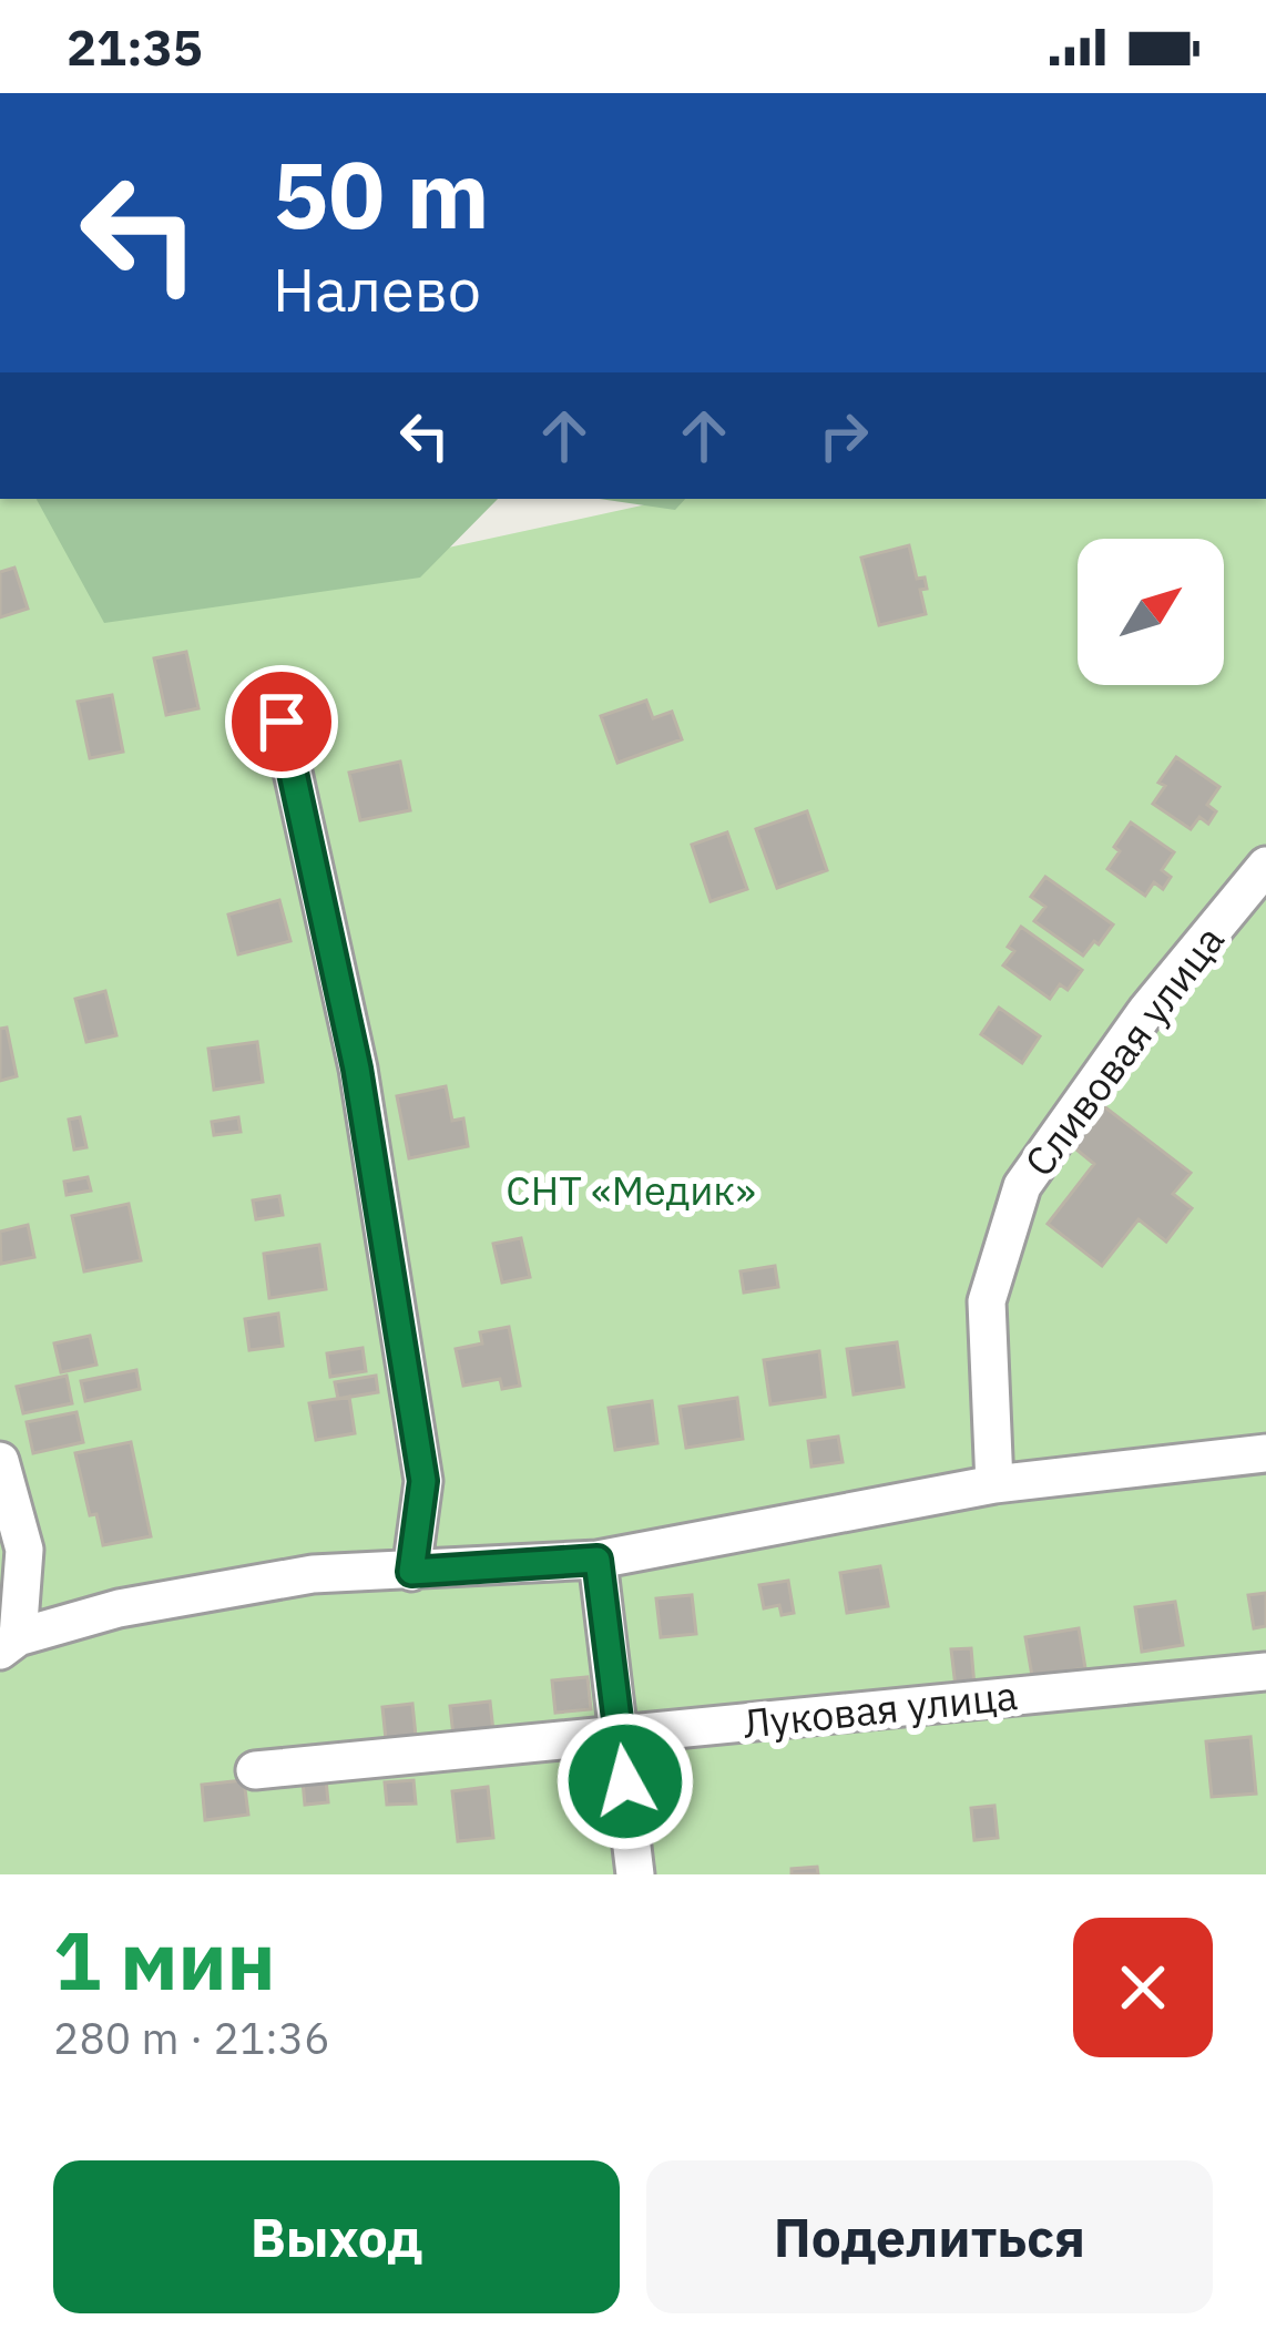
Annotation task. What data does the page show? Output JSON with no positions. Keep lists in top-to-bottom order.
{
  "streets": {
    "street": ["Сливовая улица", "Луковая улица"]
  },
  "parks": ["СНТ «Медик»"],
  "north": "top right",
  "page": {
    "status": "21:35",
    "turn": ["50 m", "Налево"],
    "heading": ["1 мин", "280 m · 21:36"],
    "buttons": ["Выход", "Поделиться"]
  }
}
